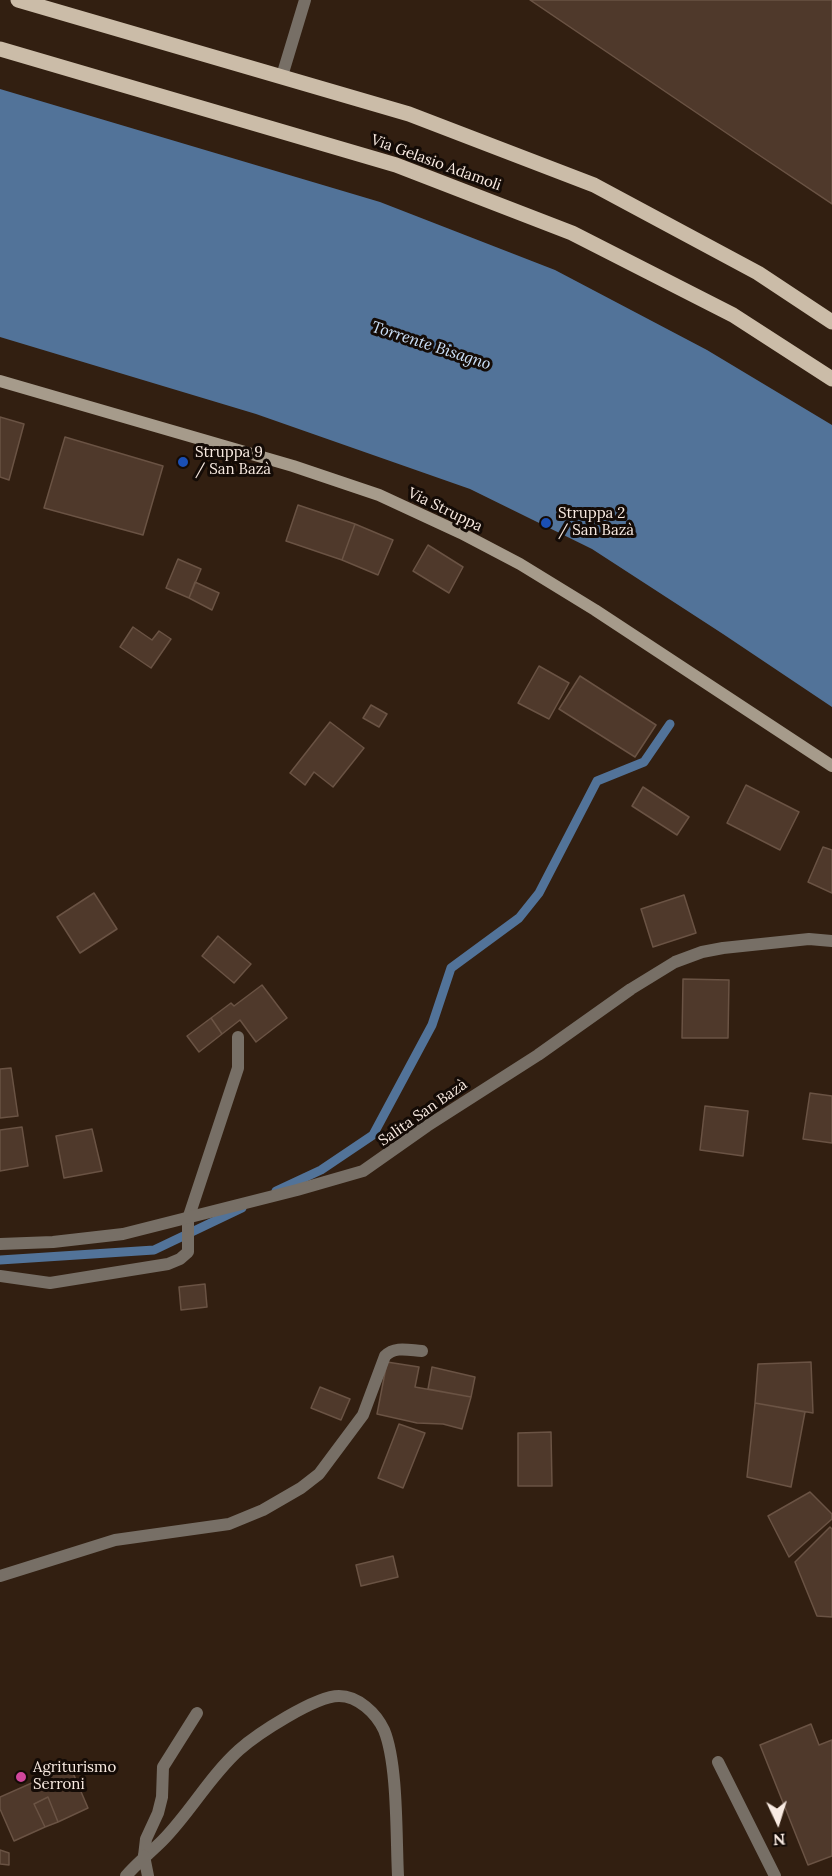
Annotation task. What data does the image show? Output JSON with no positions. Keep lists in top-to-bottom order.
{
  "streets": {
    "main road": ["Via Gelasio Adamoli", "Via Struppa"],
    "street": ["Salita San Bazà"]
  },
  "water": ["Torrente Bisagno"],
  "places": ["Struppa 9 / San Bazà", "Struppa 2 / San Bazà", "Agriturismo Serroni"],
  "north": "bottom"
}
